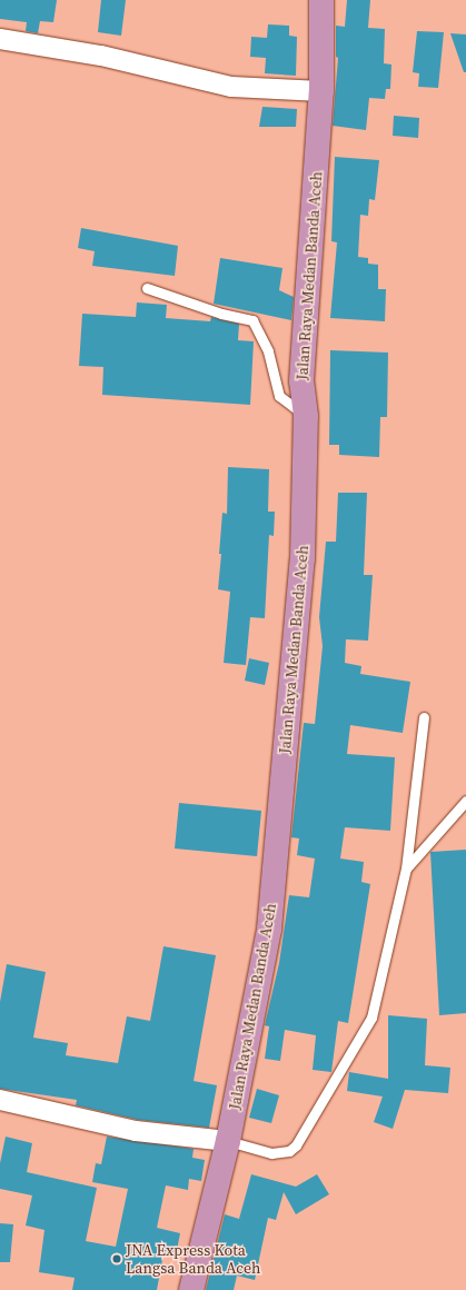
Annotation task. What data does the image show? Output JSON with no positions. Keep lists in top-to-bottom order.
{
  "streets": {
    "highway": ["Jalan Raya Medan Banda Aceh"]
  },
  "places": ["JNA Express Kota Langsa Banda Aceh"]
}
